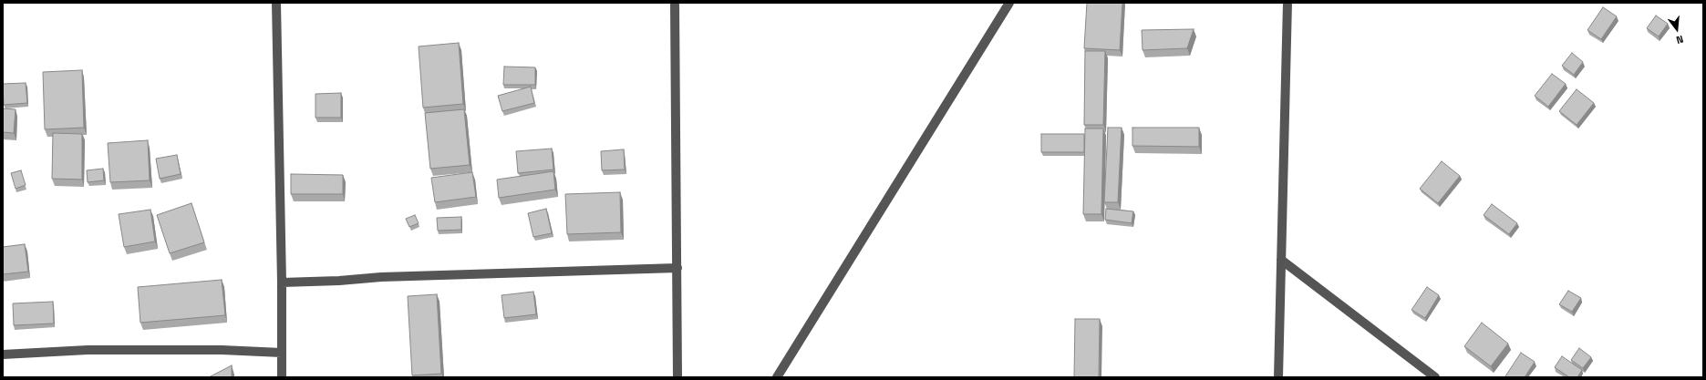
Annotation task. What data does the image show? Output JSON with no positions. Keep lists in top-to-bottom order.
{
  "north": "bottom"
}
